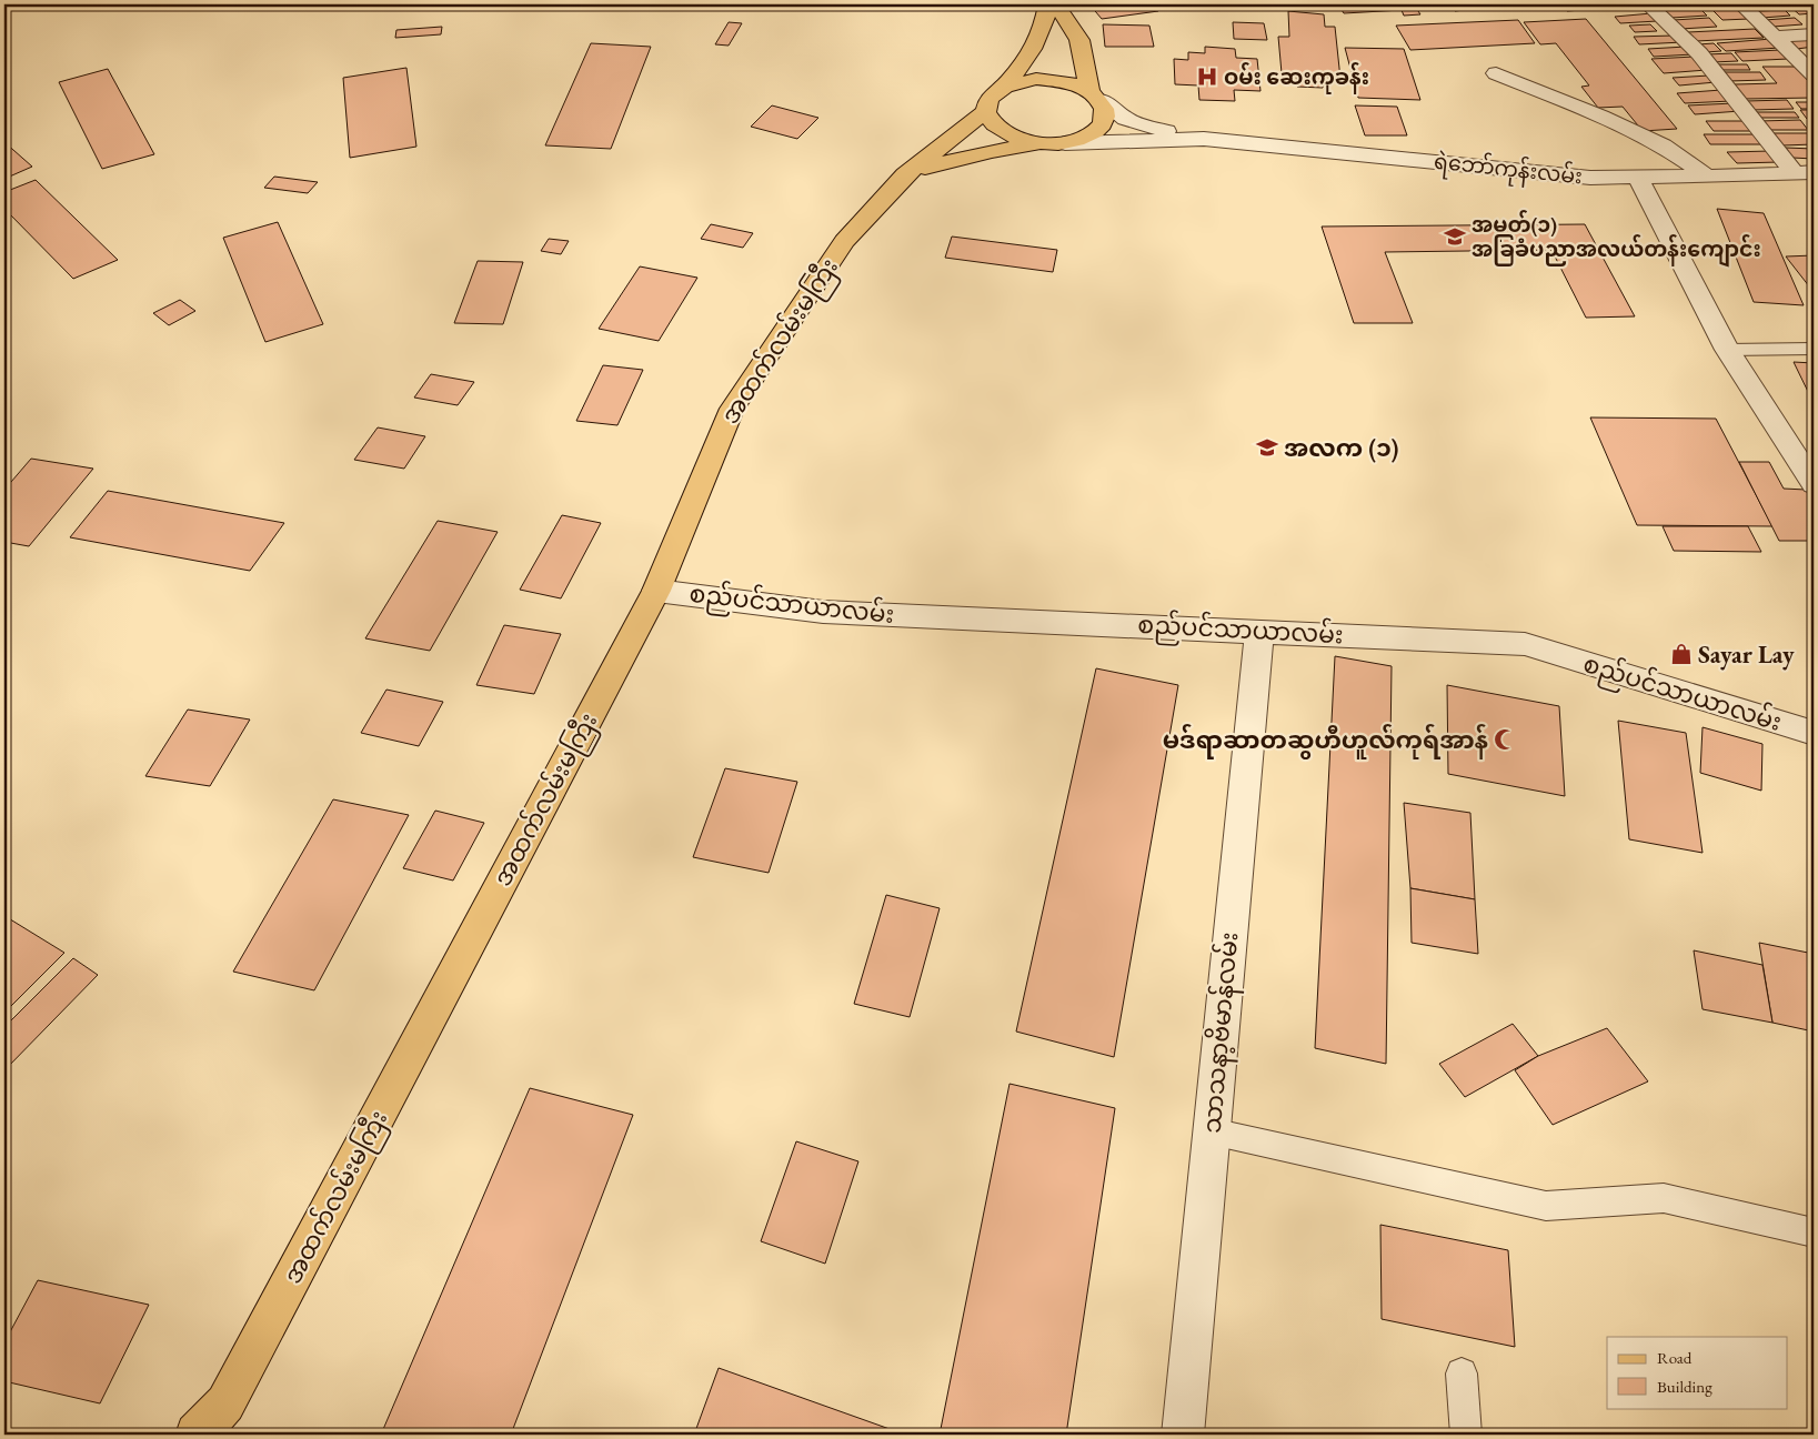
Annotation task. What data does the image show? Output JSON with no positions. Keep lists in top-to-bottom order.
{
  "streets": {
    "main road": ["အထက်လမ်းမကြီး"],
    "street": ["ရဲဘော်ကုန်းလမ်း", "စည်ပင်သာယာလမ်း", "သာသနာ့ဗိမာန်လမ်း"]
  },
  "crossings": [
    ["အထက်လမ်းမကြီး", "စည်ပင်သာယာလမ်း"],
    ["စည်ပင်သာယာလမ်း", "သာသနာ့ဗိမာန်လမ်း"]
  ],
  "places": {
    "hospital": ["ဝမ်း ဆေးကုခန်း"],
    "school or university": ["အမှတ်(၁) အခြခံပညာအလယ်တန်းကျောင်း", "အလက (၁)"],
    "shop": ["Sayar Lay"],
    "mosque": ["မဒ်ရာဆာတဆွဟီဟူလ်ကုရ်အာန်"]
  },
  "legend": ["Road", "Building"]
}
